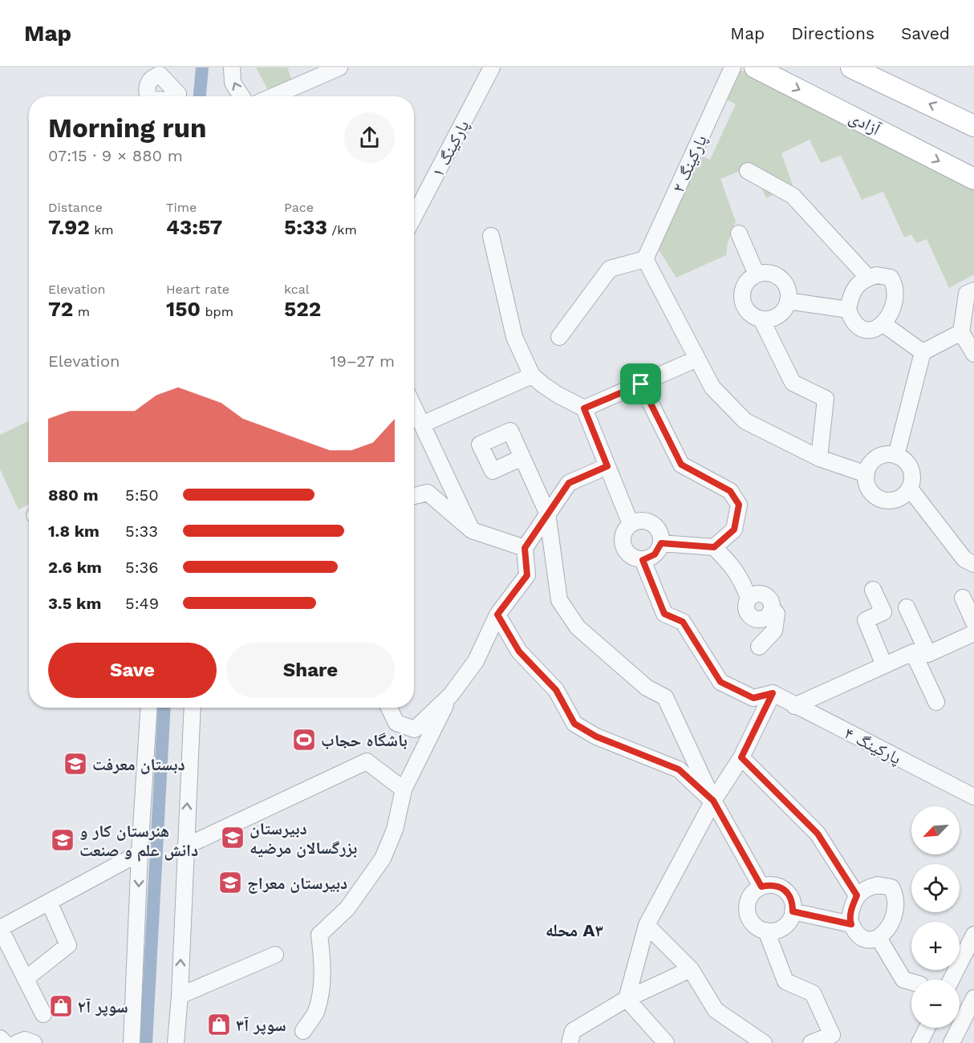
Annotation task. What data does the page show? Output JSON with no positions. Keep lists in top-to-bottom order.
{
  "streets": {
    "main road": ["آزادی"],
    "street": ["پارکینگ ۱", "پارکینگ ۲", "پارکینگ ۴"]
  },
  "districts": ["محله A۳"],
  "places": {
    "sports": ["باشگاه حجاب"],
    "school or university": [
      "دبستان معرفت",
      "دبیرستان بزرگسالان مرضیه",
      "هنرستان کار و دانش علم و صنعت",
      "دبیرستان معراج"
    ],
    "shop": ["سوپر آ۲", "سوپر آ۳"]
  },
  "north": "bottom left",
  "page": {
    "header": "Map",
    "nav": ["Map", "Directions", "Saved"],
    "heading": ["Morning run", "07:15 · 9 × 880 m"],
    "stats": [
      ["Distance", "7.92 km"],
      ["Time", "43:57"],
      ["Pace", "5:33 /km"],
      ["Elevation", "72 m"],
      ["Heart rate", "150 bpm"],
      ["kcal", "522"]
    ],
    "chart": ["Elevation", "19–27 m"],
    "list": [
      {
        "name": "880 m",
        "note": "5:50"
      },
      {
        "name": "1.8 km",
        "note": "5:33"
      },
      {
        "name": "2.6 km",
        "note": "5:36"
      },
      {
        "name": "3.5 km",
        "note": "5:49"
      }
    ],
    "buttons": ["Save", "Share"],
    "map_buttons": ["+", "−"]
  }
}
